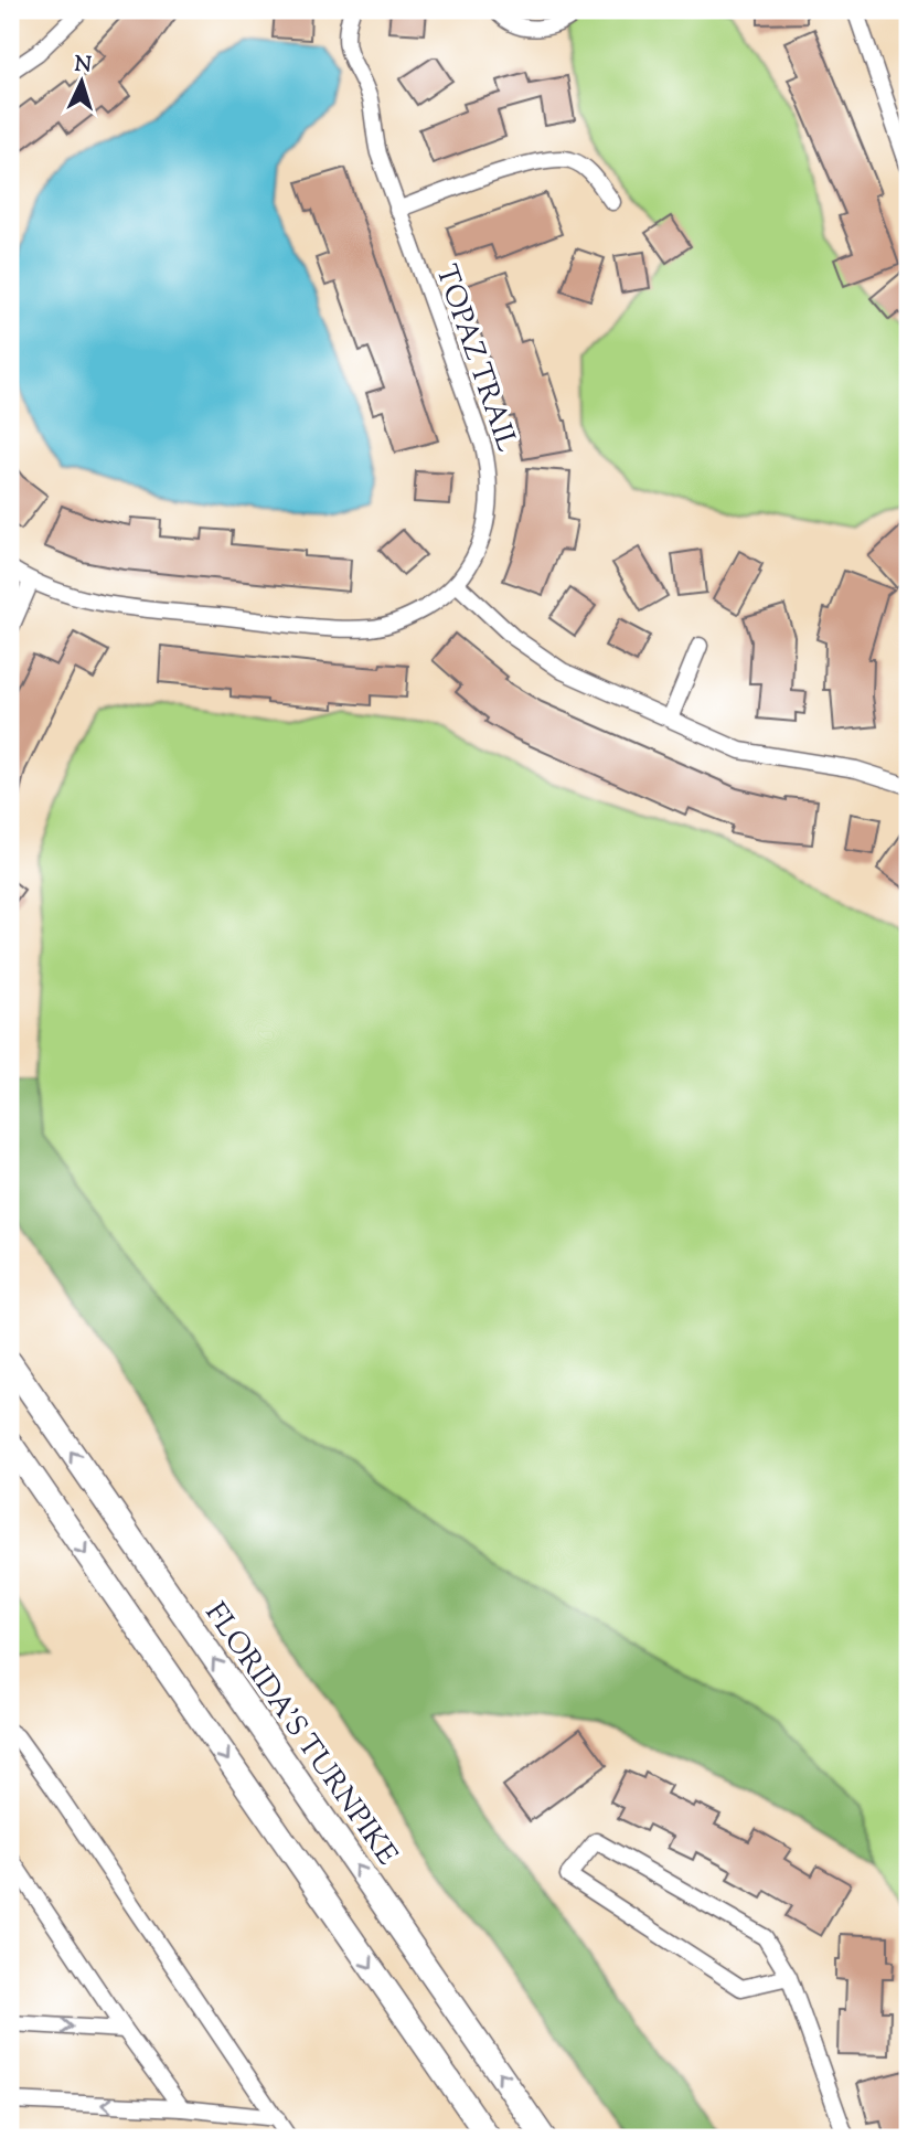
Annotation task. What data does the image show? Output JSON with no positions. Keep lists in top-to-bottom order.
{
  "streets": {
    "highway": ["FLORIDA'S TURNPIKE"],
    "street": ["TOPAZ TRAIL"]
  },
  "north": "top"
}
